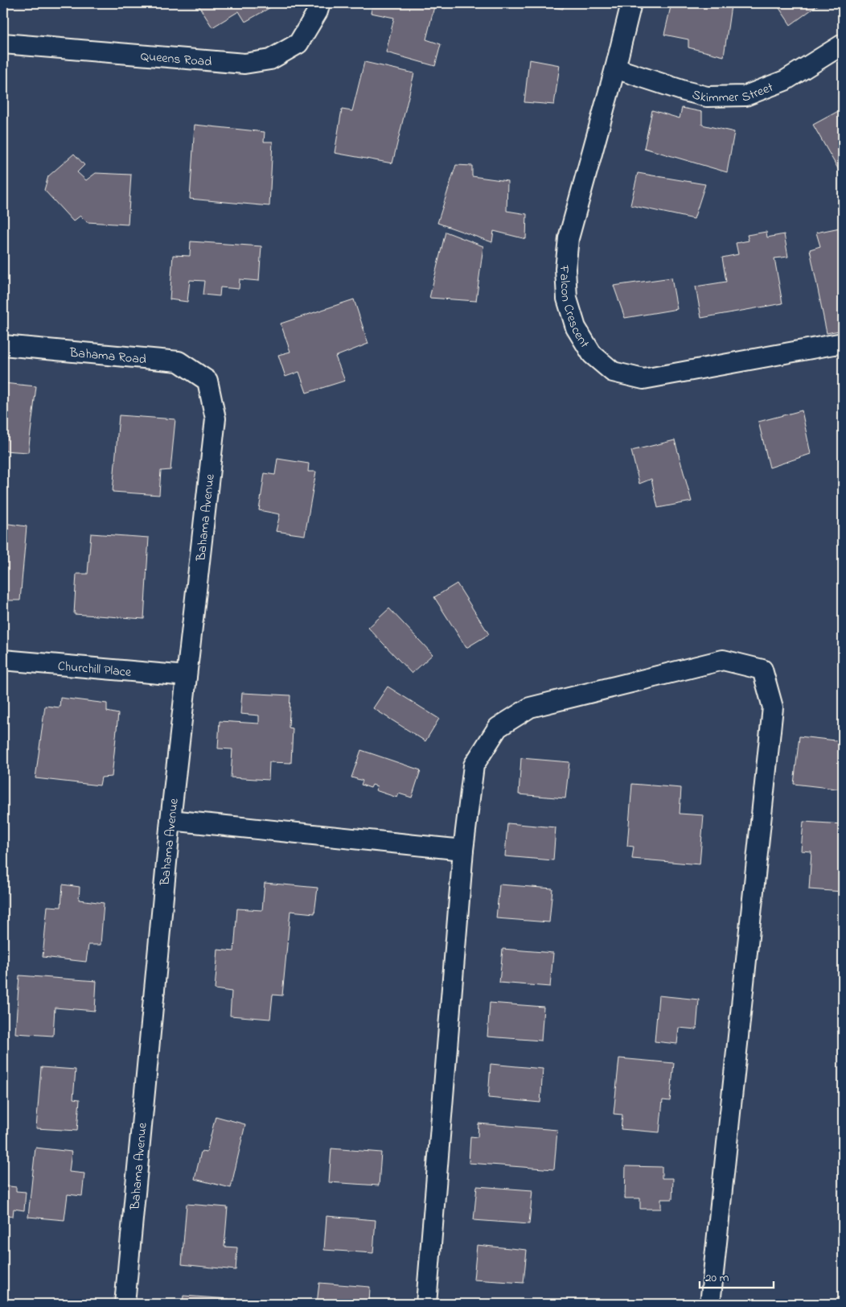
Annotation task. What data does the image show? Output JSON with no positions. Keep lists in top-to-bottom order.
{
  "streets": {
    "street": [
      "Queens Road",
      "Skimmer Street",
      "Falcon Crescent",
      "Bahama Road",
      "Bahama Avenue",
      "Churchill Place"
    ]
  },
  "crossings": [
    ["Skimmer Street", "Falcon Crescent"],
    ["Bahama Road", "Bahama Avenue"],
    ["Bahama Avenue", "Churchill Place"]
  ],
  "scale_bar": "20 m"
}
